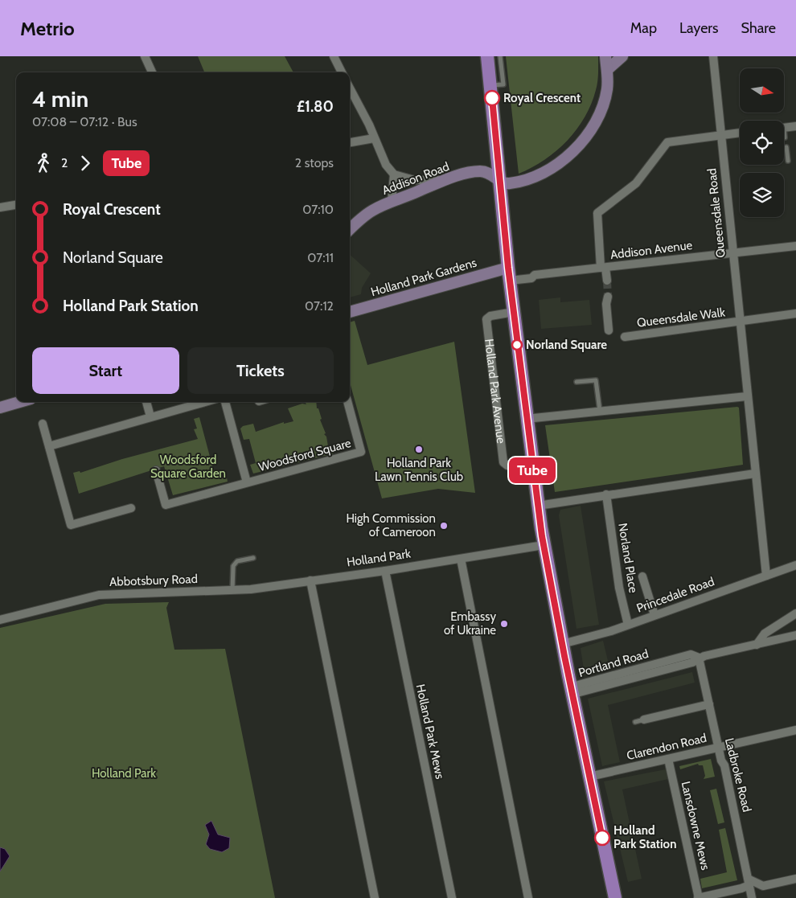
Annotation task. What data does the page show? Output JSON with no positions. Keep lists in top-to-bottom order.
{
  "streets": {
    "street": [
      "Addison Road",
      "Queensdale Road",
      "Addison Avenue",
      "Holland Park Gardens",
      "Queensdale Walk",
      "Holland Park Avenue",
      "Woodsford Square",
      "Holland Park",
      "Norland Place",
      "Abbotsbury Road",
      "Princedale Road",
      "Portland Road",
      "Holland Park Mews",
      "Clarendon Road",
      "Ladbroke Road",
      "Lansdowne Mews"
    ]
  },
  "crossings": [
    ["Queensdale Road", "Addison Avenue"],
    ["Queensdale Road", "Queensdale Walk"],
    ["Addison Avenue", "Holland Park Gardens"],
    ["Holland Park", "Abbotsbury Road"],
    ["Holland Park", "Holland Park Mews"],
    ["Norland Place", "Princedale Road"],
    ["Portland Road", "Ladbroke Road"],
    ["Clarendon Road", "Ladbroke Road"],
    ["Clarendon Road", "Lansdowne Mews"]
  ],
  "parks": ["Woodsford Square Garden", "Holland Park"],
  "places": [
    "Royal Crescent",
    "Norland Square",
    "Holland Park Lawn Tennis Club",
    "High Commission of Cameroon",
    "Embassy of Ukraine",
    "Holland Park Station"
  ],
  "lines": ["bus line Tube"],
  "north": "right",
  "page": {
    "header": "Metrio",
    "nav": ["Map", "Layers", "Share"],
    "on_map": "Tube",
    "heading": ["4 min", "07:08 – 07:12 · Bus", "£1.80"],
    "legs": ["2", "Tube", "2 stops"],
    "list": [
      {
        "name": "Royal Crescent",
        "value": "07:10"
      },
      {
        "name": "Norland Square",
        "value": "07:11"
      },
      {
        "name": "Holland Park Station",
        "value": "07:12"
      }
    ],
    "buttons": ["Start", "Tickets"]
  }
}
